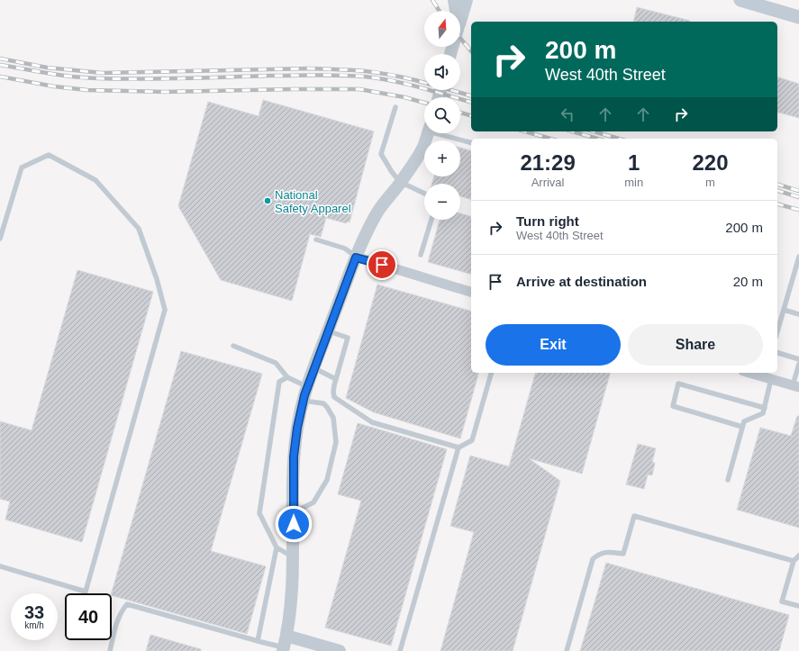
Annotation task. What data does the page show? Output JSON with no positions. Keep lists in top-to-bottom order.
{
  "places": ["National Safety Apparel"],
  "north": "top",
  "page": {
    "map_buttons": ["+", "−"],
    "turn": ["200 m", "West 40th Street"],
    "eta": [
      "21:29",
      "Arrival",
      "1",
      "min",
      "220",
      "m"
    ],
    "list": [
      {
        "name": "Turn right",
        "note": "West 40th Street",
        "value": "200 m"
      },
      {
        "name": "Arrive at destination",
        "value": "20 m"
      }
    ],
    "buttons": ["Exit", "Share"],
    "speed": "33 km/h",
    "limit": "40"
  }
}
